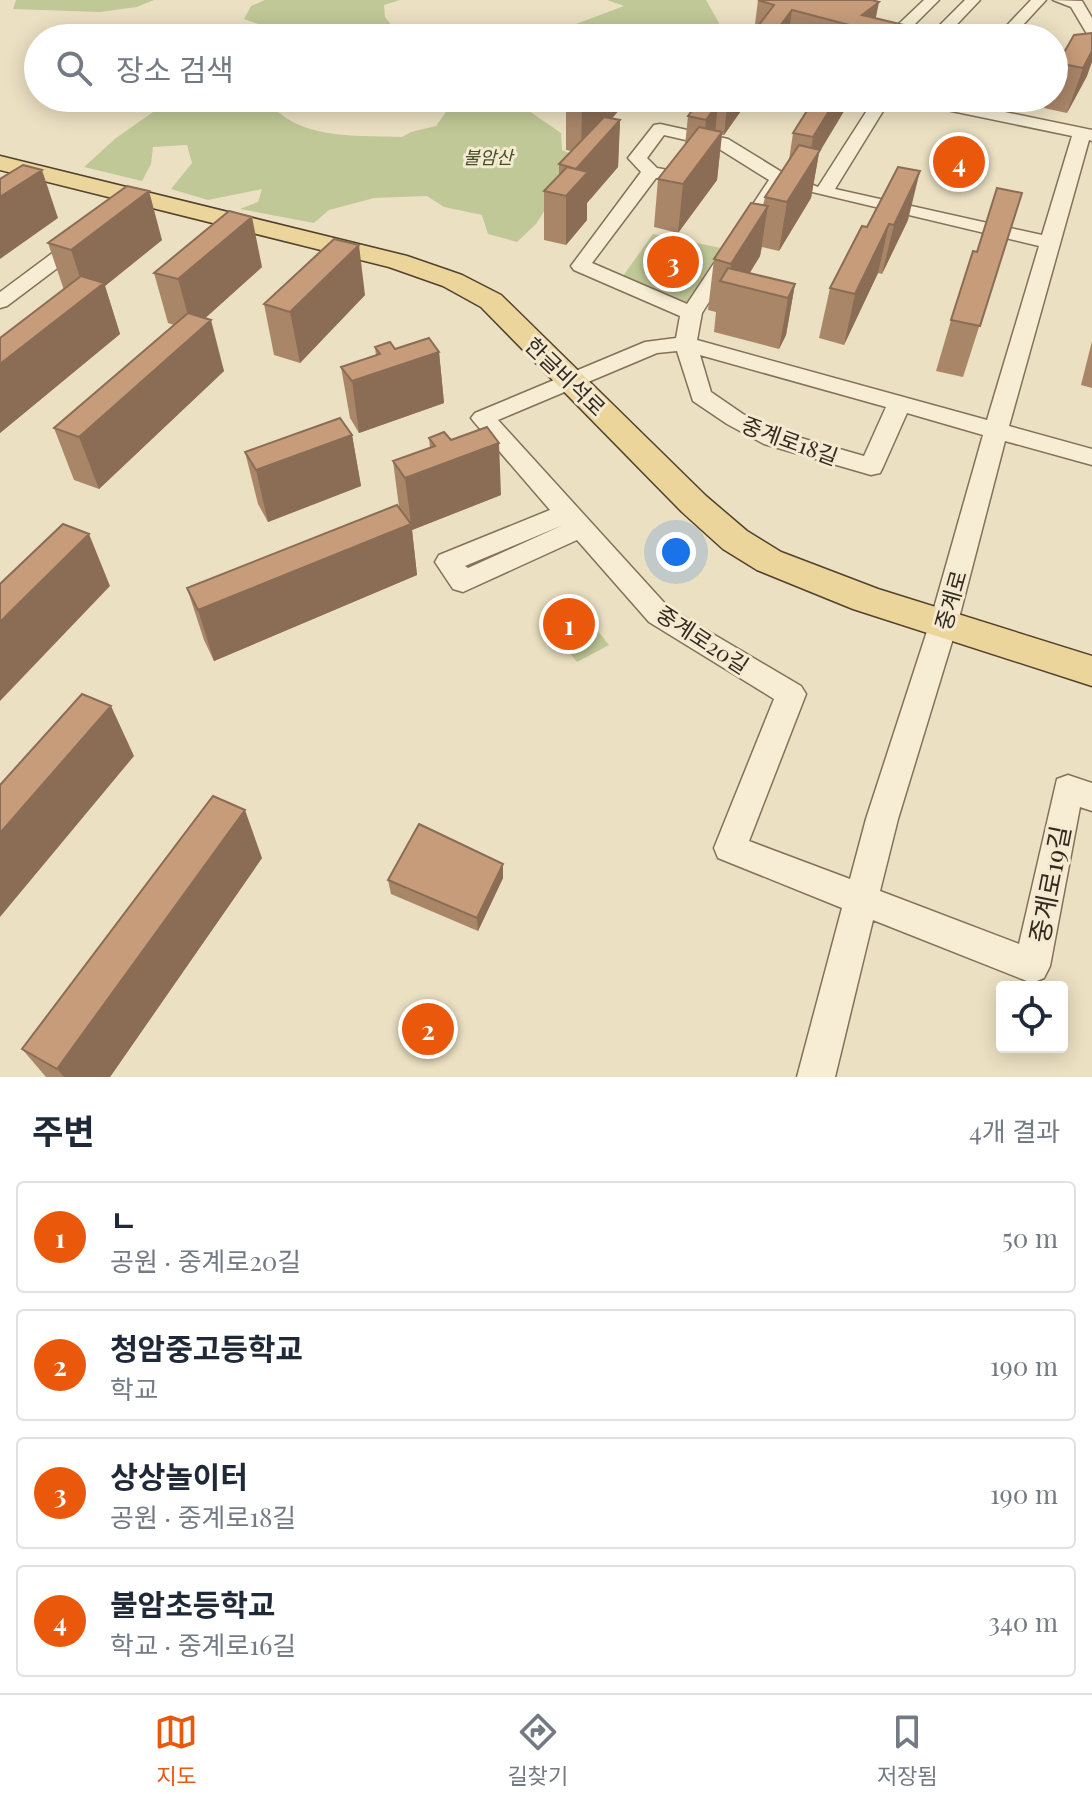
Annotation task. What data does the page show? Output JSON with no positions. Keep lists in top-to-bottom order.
{
  "streets": {
    "main road": ["한글비석로"],
    "street": [
      "중계로18길",
      "중계로",
      "중계로20길",
      "중계로19길"
    ]
  },
  "crossings": [
    ["한글비석로", "중계로"],
    ["한글비석로", "중계로20길"],
    ["중계로", "중계로20길"],
    ["중계로", "중계로19길"],
    ["중계로20길", "중계로19길"]
  ],
  "parks": ["불암산"],
  "page": {
    "search": "장소 검색",
    "pins": [
      "4",
      "3",
      "1",
      "2"
    ],
    "heading": ["주변", "4개 결과"],
    "list": [
      {
        "mark": "1",
        "name": "ㄴ",
        "note": "공원 · 중계로20길",
        "value": "50 m"
      },
      {
        "mark": "2",
        "name": "청암중고등학교",
        "note": "학교",
        "value": "190 m"
      },
      {
        "mark": "3",
        "name": "상상놀이터",
        "note": "공원 · 중계로18길",
        "value": "190 m"
      },
      {
        "mark": "4",
        "name": "불암초등학교",
        "note": "학교 · 중계로16길",
        "value": "340 m"
      }
    ],
    "nav": ["지도", "길찾기", "저장됨"]
  }
}
